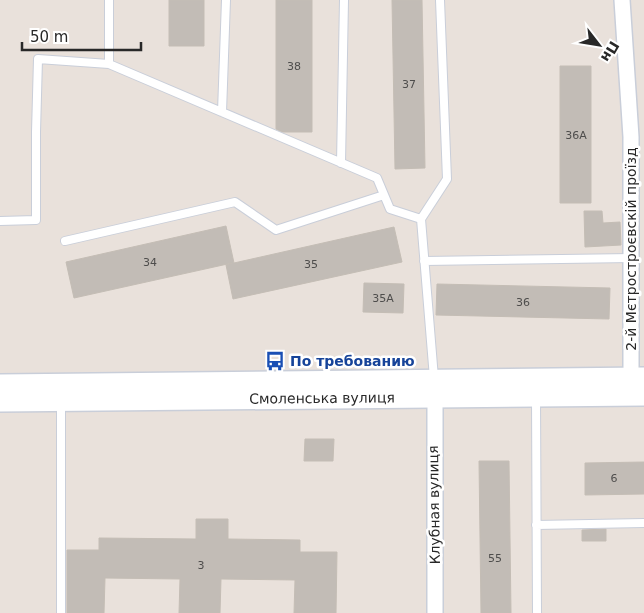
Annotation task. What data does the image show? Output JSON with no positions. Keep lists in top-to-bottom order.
{
  "streets": {
    "street": ["2-й Мєтростроєвскій проїзд", "Смоленська вулиця", "Клубная вулиця"]
  },
  "crossings": [
    ["2-й Мєтростроєвскій проїзд", "Смоленська вулиця"],
    ["Смоленська вулиця", "Клубная вулиця"]
  ],
  "places": {
    "bus stop": ["По требованию"]
  },
  "house_numbers": [
    "38",
    "37",
    "36А",
    "34",
    "35",
    "35А",
    "36",
    "6",
    "55",
    "3"
  ],
  "scale_bar": "50 m",
  "north": "bottom right"
}
